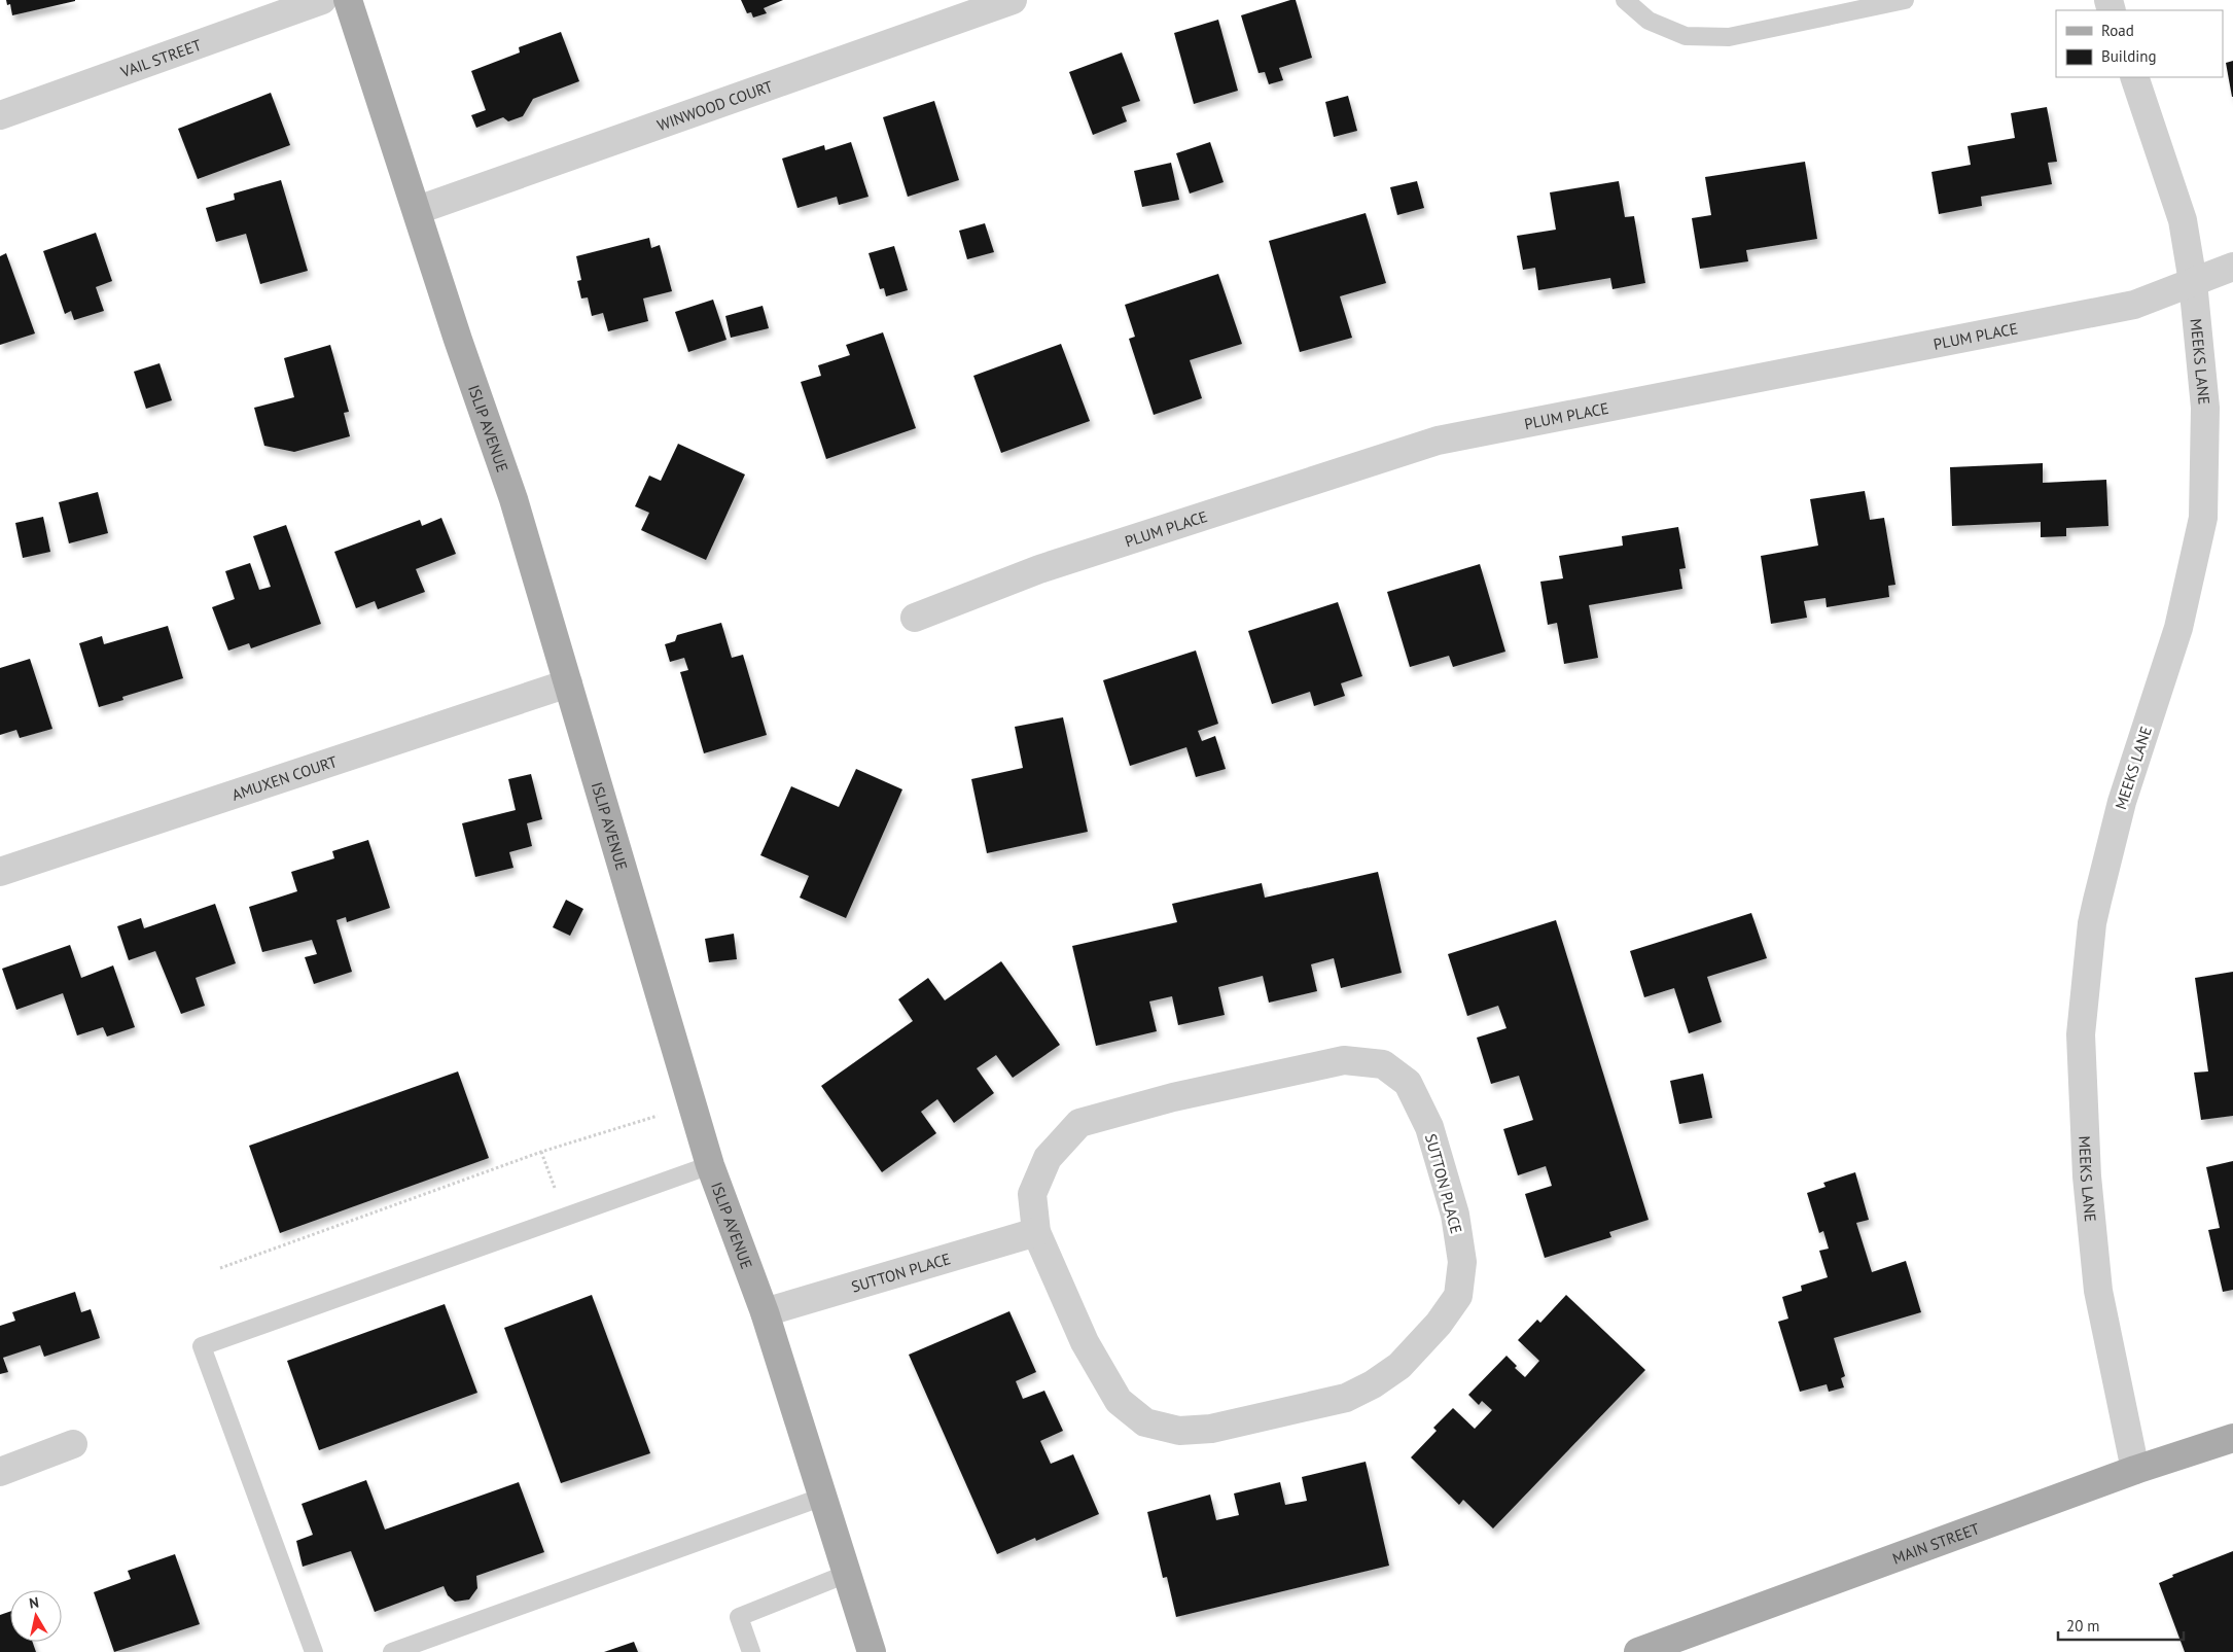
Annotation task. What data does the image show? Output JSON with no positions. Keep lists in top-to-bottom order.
{
  "streets": {
    "main road": ["ISLIP AVENUE", "MAIN STREET"],
    "street": [
      "VAIL STREET",
      "WINWOOD COURT",
      "PLUM PLACE",
      "MEEKS LANE",
      "AMUXEN COURT",
      "SUTTON PLACE"
    ]
  },
  "crossings": [
    ["WINWOOD COURT", "ISLIP AVENUE"],
    ["PLUM PLACE", "MEEKS LANE"],
    ["MEEKS LANE", "MAIN STREET"],
    ["ISLIP AVENUE", "AMUXEN COURT"],
    ["ISLIP AVENUE", "SUTTON PLACE"]
  ],
  "legend": ["Road", "Building"],
  "scale_bar": "20 m",
  "north": "top"
}
